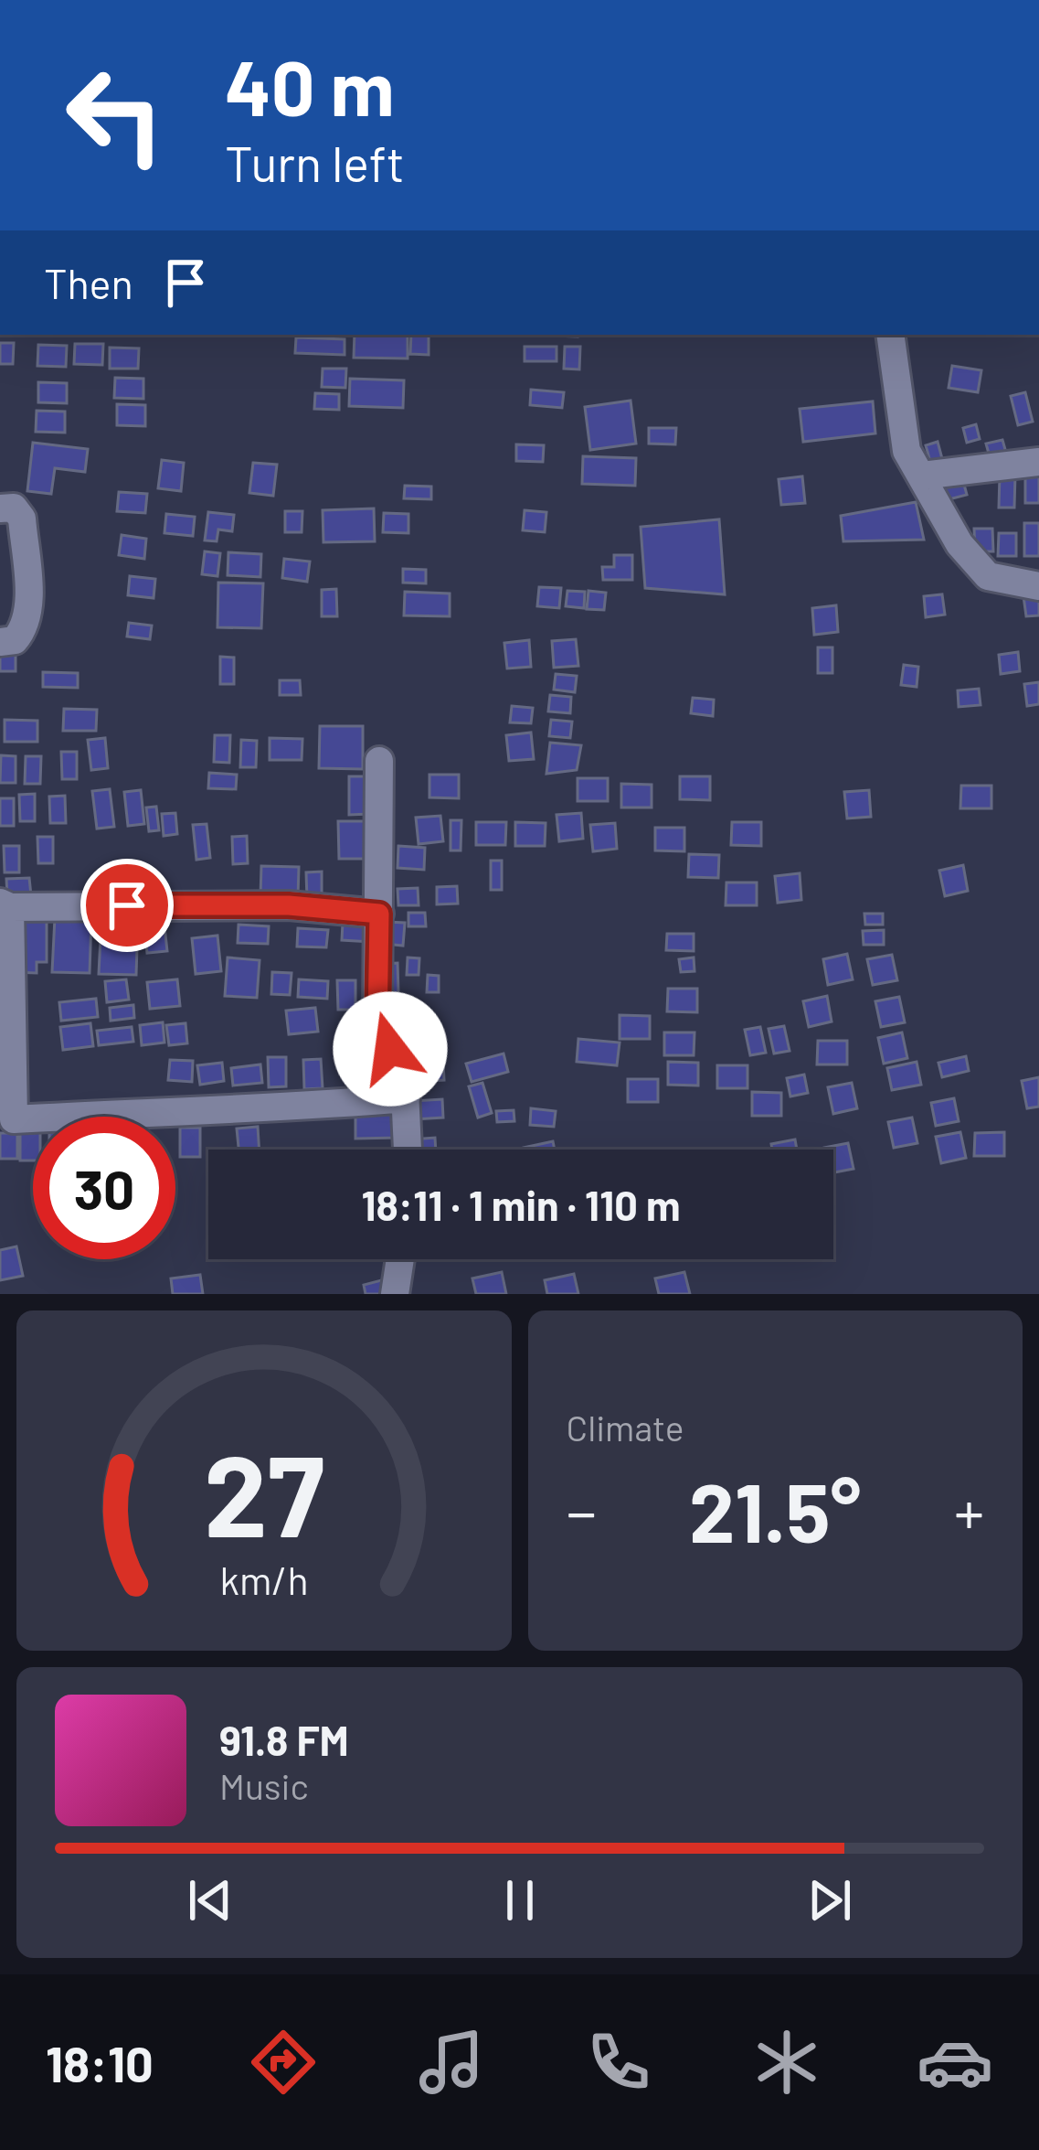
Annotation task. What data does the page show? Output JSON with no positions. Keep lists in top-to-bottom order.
{
  "page": {
    "turn": ["40 m", "Turn left"],
    "then": "Then",
    "limit": "30",
    "trip": "18:11 · 1 min · 110 m",
    "tile": "Climate",
    "heat": ["−", "21.5°", "+"],
    "song": ["91.8 FM", "Music"],
    "tabs": "18:10",
    "gauge": ["27", "km/h"]
  }
}
